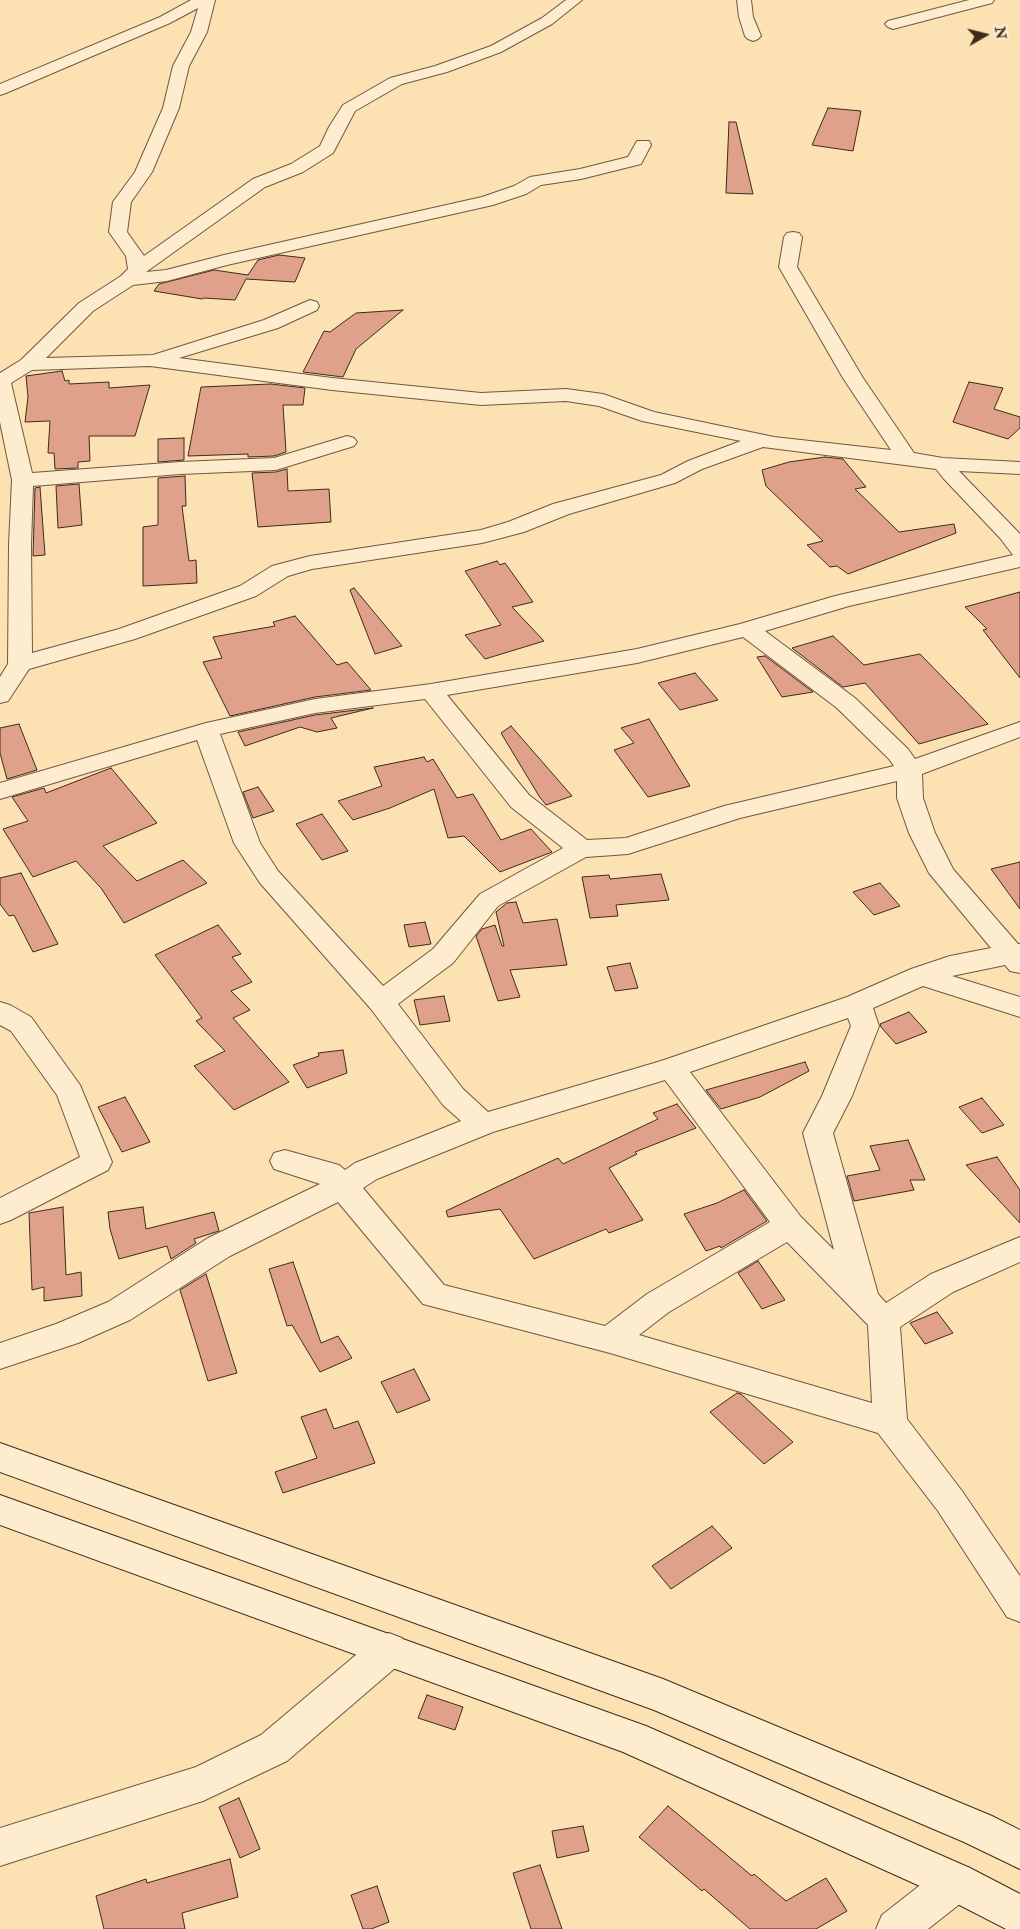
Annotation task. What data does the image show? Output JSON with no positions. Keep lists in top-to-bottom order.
{
  "north": "right"
}
